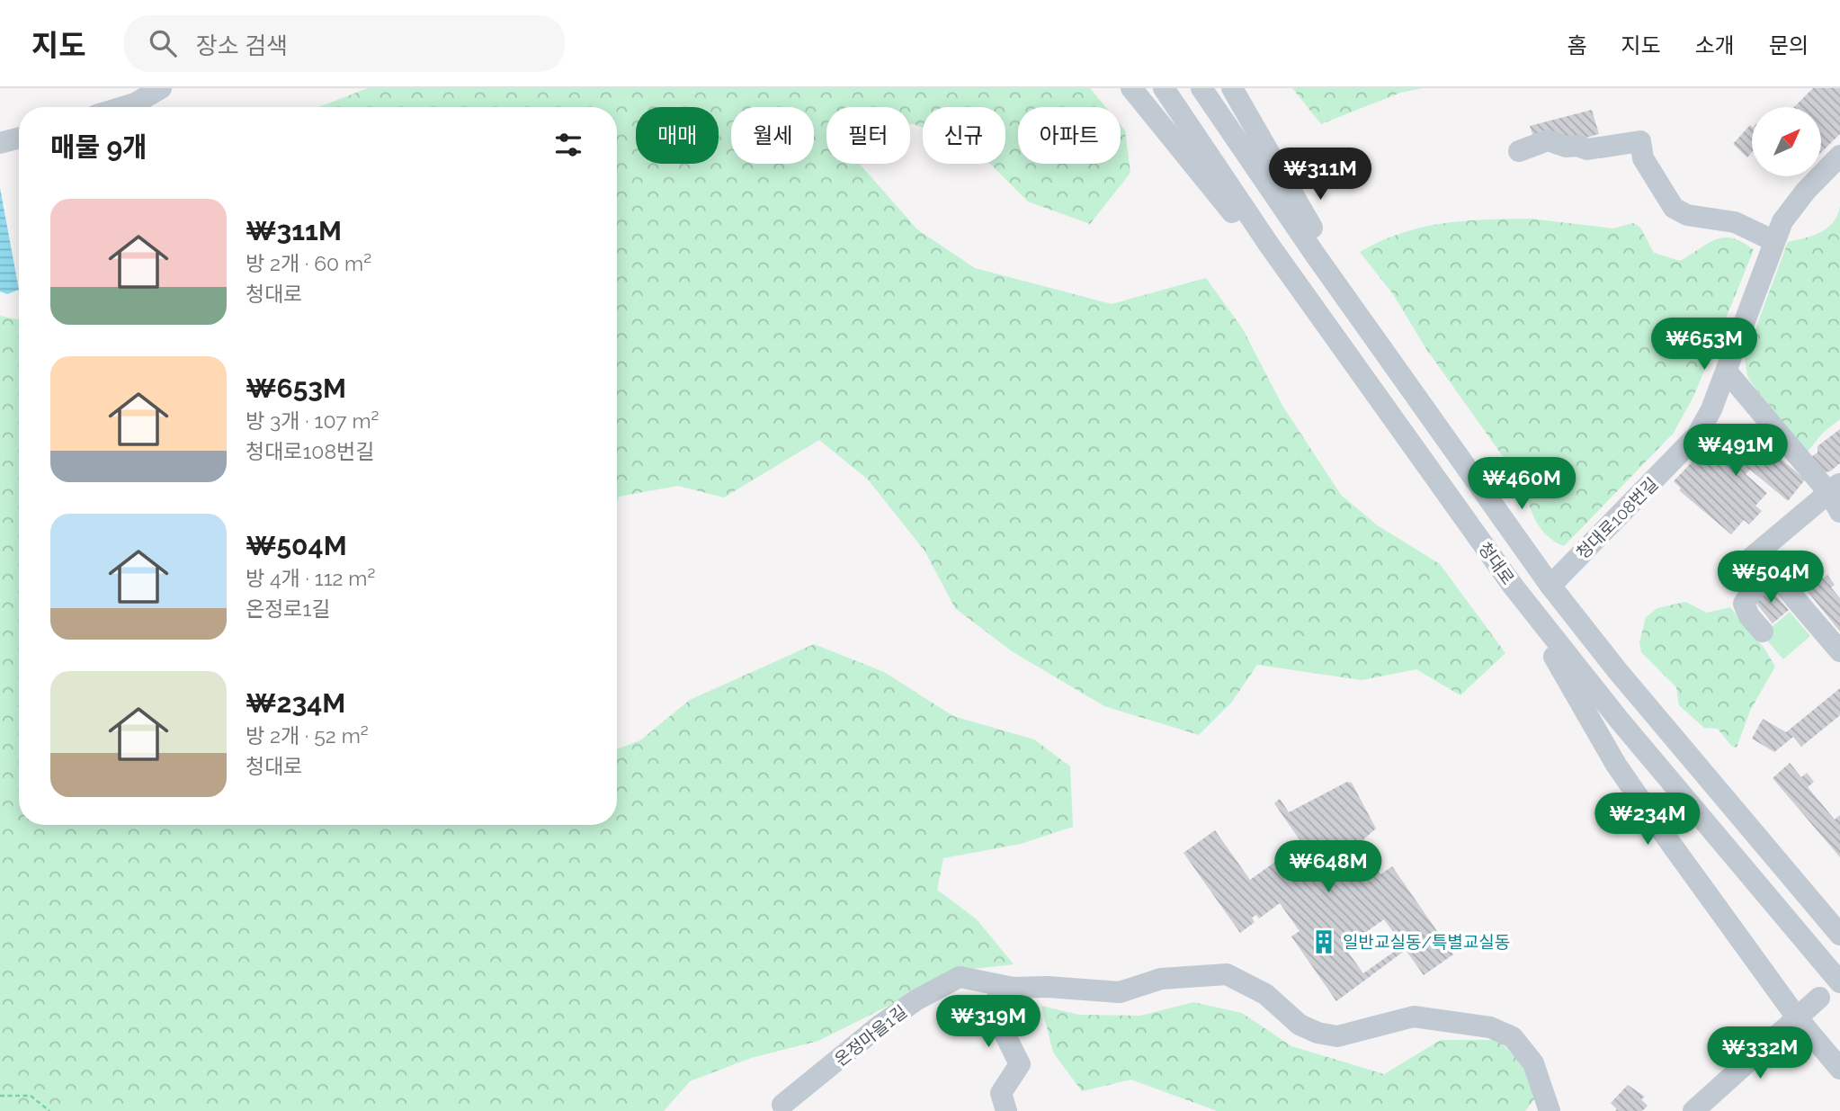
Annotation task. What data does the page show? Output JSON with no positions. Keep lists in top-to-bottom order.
{
  "streets": {
    "street": ["청대로108번길", "청대로", "온정마을1길"]
  },
  "crossings": [
    ["청대로108번길", "청대로"]
  ],
  "places": {
    "building": ["일반교실동/특별교실동"]
  },
  "north": "top right",
  "page": {
    "header": "지도",
    "search": "장소 검색",
    "nav": [
      "홈",
      "지도",
      "소개",
      "문의"
    ],
    "chip": [
      "매매",
      "월세",
      "필터",
      "신규",
      "아파트"
    ],
    "heading": "매물 9개",
    "price": [
      "₩311M",
      "₩653M",
      "₩491M",
      "₩460M",
      "₩504M",
      "₩234M",
      "₩648M",
      "₩319M",
      "₩332M"
    ],
    "list": [
      {
        "name": "₩311M",
        "note": "방 2개 · 60 m² · 청대로"
      },
      {
        "name": "₩653M",
        "note": "방 3개 · 107 m² · 청대로108번길"
      },
      {
        "name": "₩504M",
        "note": "방 4개 · 112 m² · 온정로1길"
      },
      {
        "name": "₩234M",
        "note": "방 2개 · 52 m² · 청대로"
      }
    ]
  }
}
